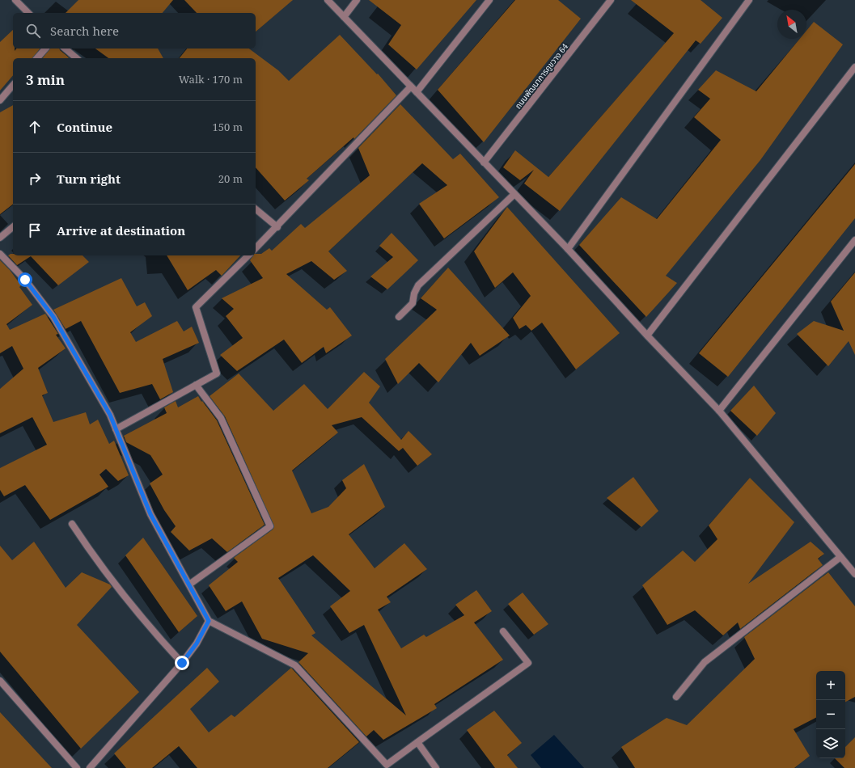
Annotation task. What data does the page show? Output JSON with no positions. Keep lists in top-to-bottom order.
{
  "streets": {
    "street": ["ถนนพัฒนาการคูขวาง 64"]
  },
  "north": "top left",
  "page": {
    "search": "Search here",
    "heading": ["3 min", "Walk · 170 m"],
    "list": [
      ["Continue", "150 m"],
      ["Turn right", "20 m"],
      "Arrive at destination"
    ],
    "map_buttons": ["+", "−"]
  }
}
